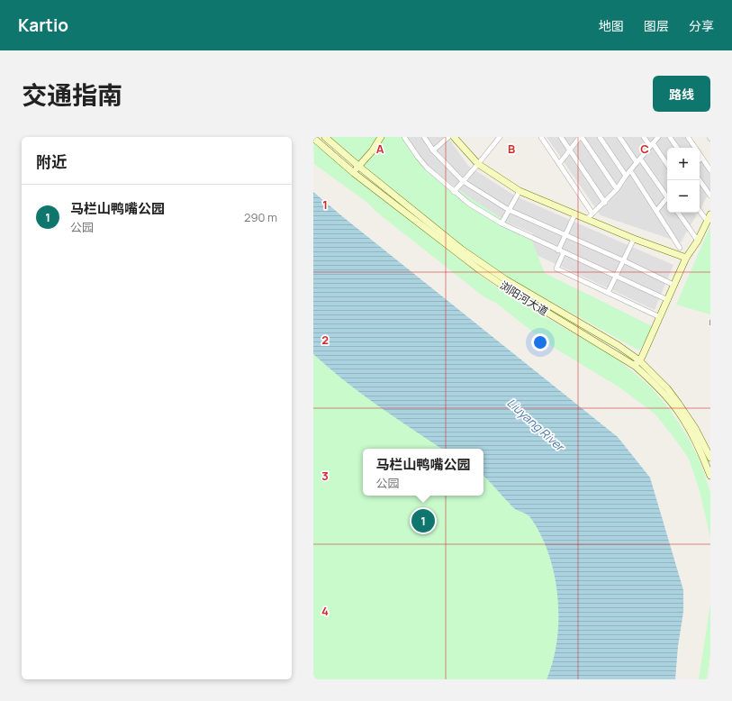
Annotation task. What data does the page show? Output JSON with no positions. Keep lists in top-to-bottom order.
{
  "streets": {
    "main road": ["浏阳河大道"]
  },
  "water": ["Liuyang River"],
  "page": {
    "header": "Kartio",
    "nav": ["地图", "图层", "分享"],
    "title": "交通指南",
    "buttons": "路线",
    "heading": "附近",
    "map_buttons": ["+", "−"],
    "list": [
      {
        "mark": "1",
        "name": "马栏山鸭嘴公园",
        "note": "公园",
        "value": "290 m"
      }
    ],
    "popup": ["马栏山鸭嘴公园", "公园"],
    "pins": "1"
  },
  "grid": {
    "columns": ["A", "B", "C"],
    "rows": [
      "1",
      "2",
      "3",
      "4"
    ]
  }
}
